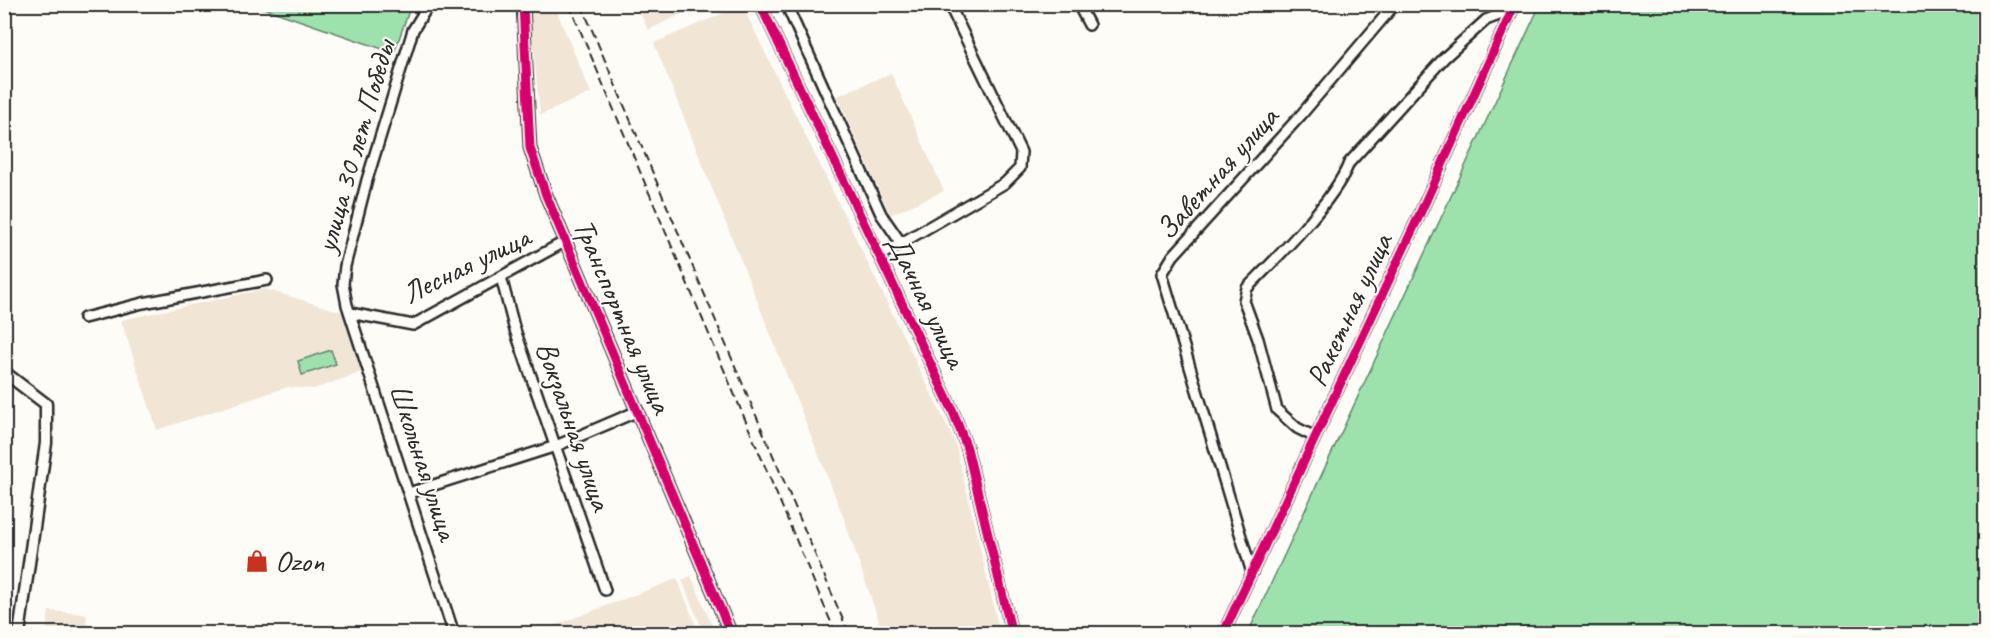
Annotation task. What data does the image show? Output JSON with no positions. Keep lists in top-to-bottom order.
{
  "streets": {
    "street": [
      "улица 30 лет Победы",
      "Заветная улица",
      "Лесная улица",
      "Дачная улица",
      "Ракетная улица",
      "Транспортная улица",
      "Вокзальная улица",
      "Школьная улица"
    ]
  },
  "crossings": [
    ["улица 30 лет Победы", "Лесная улица"],
    ["улица 30 лет Победы", "Школьная улица"],
    ["Заветная улица", "Ракетная улица"],
    ["Лесная улица", "Транспортная улица"],
    ["Лесная улица", "Вокзальная улица"],
    ["Лесная улица", "Школьная улица"]
  ],
  "places": {
    "shop": ["Ozon"]
  }
}
